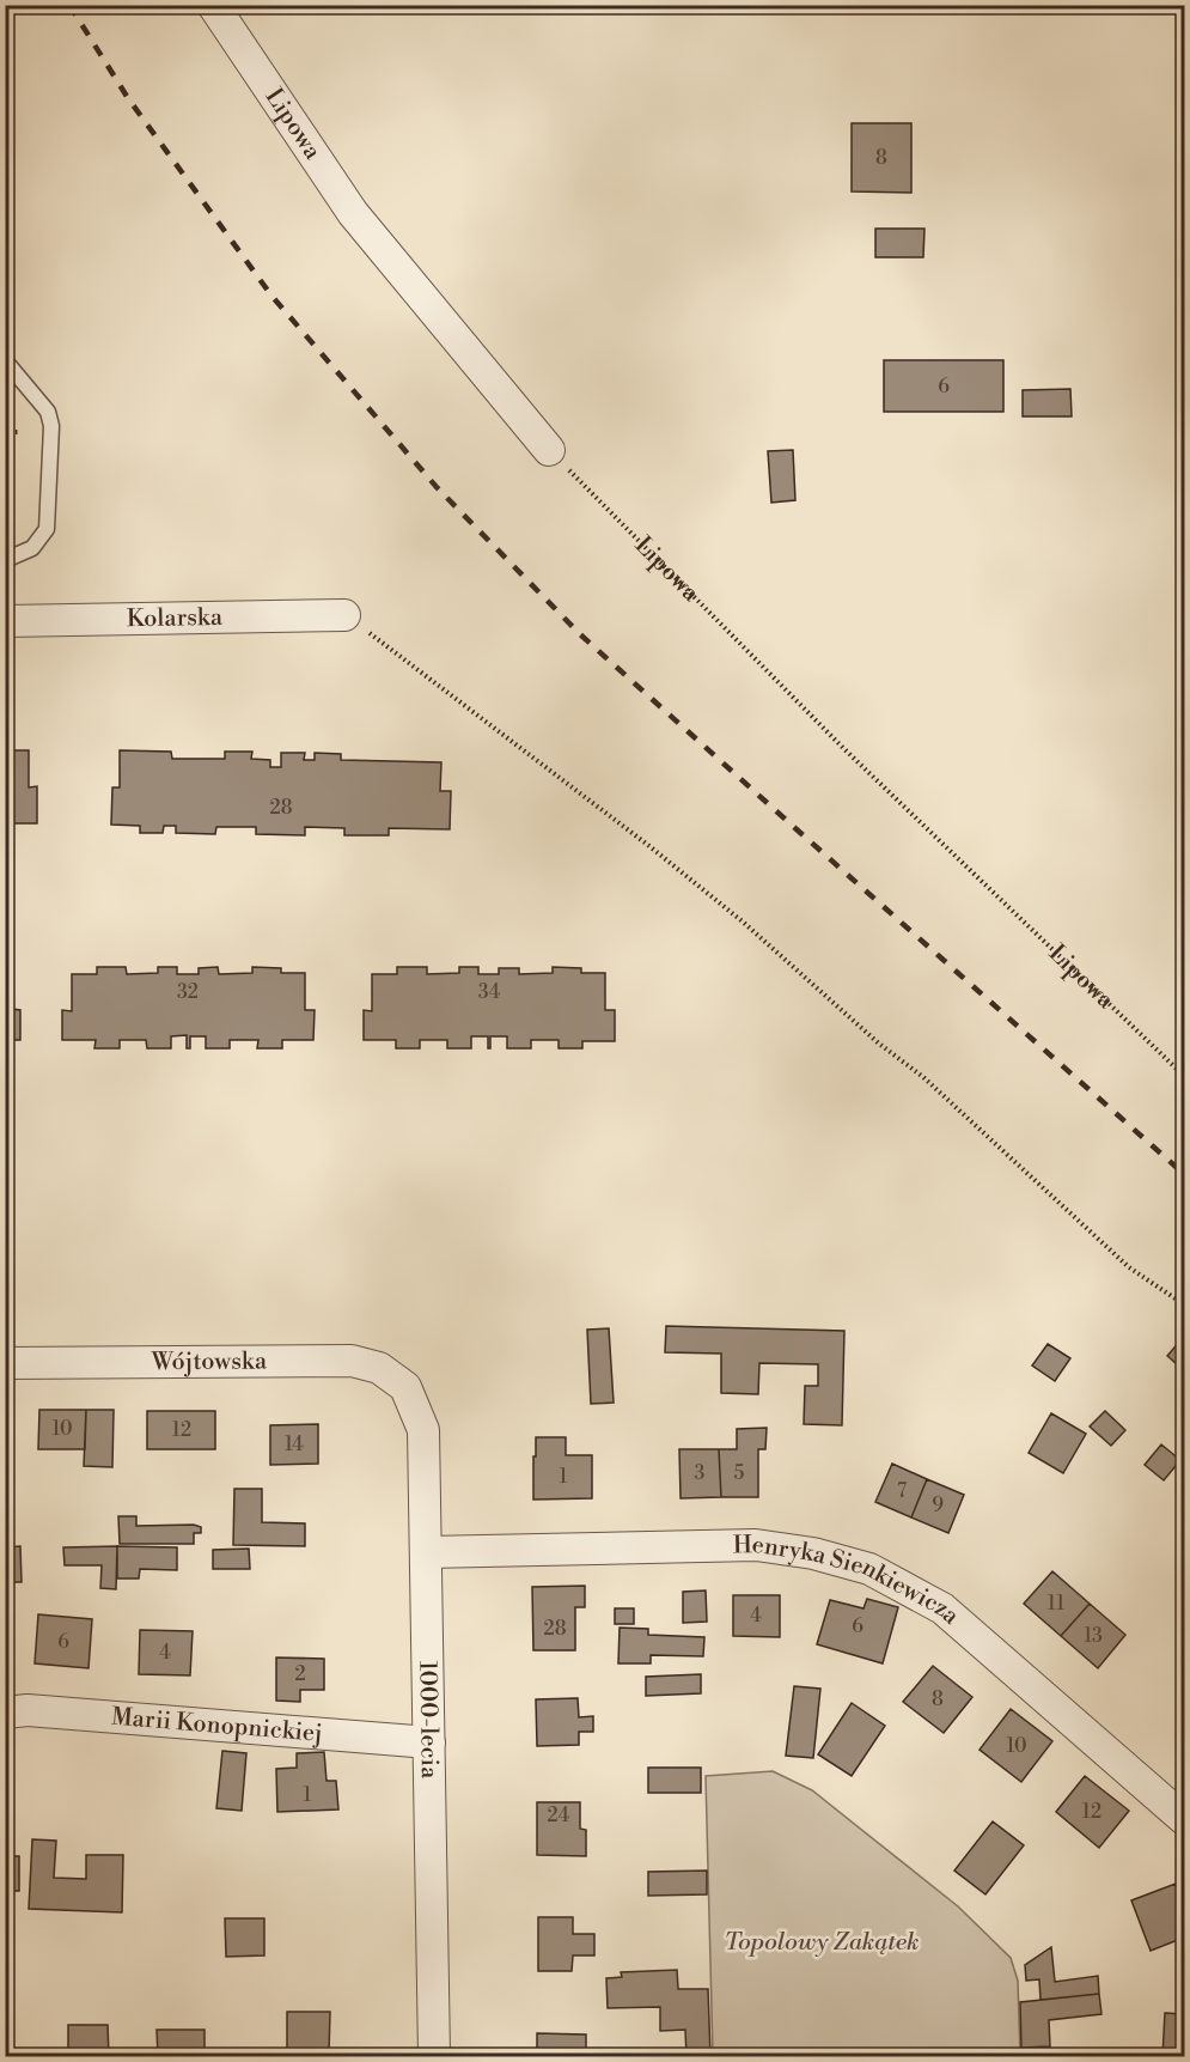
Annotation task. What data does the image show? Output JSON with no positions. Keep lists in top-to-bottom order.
{
  "streets": {
    "street": [
      "Lipowa",
      "Kolarska",
      "Wójtowska",
      "Henryka Sienkiewicza",
      "1000-lecia",
      "Marii Konopnickiej"
    ]
  },
  "crossings": [
    ["Wójtowska", "1000-lecia"],
    ["Henryka Sienkiewicza", "1000-lecia"],
    ["1000-lecia", "Marii Konopnickiej"]
  ],
  "parks": ["Topolowy Zakątek"],
  "house_numbers": [
    "8",
    "6",
    "28",
    "32",
    "34",
    "10",
    "12",
    "14",
    "3",
    "5",
    "1",
    "7",
    "9",
    "11",
    "4",
    "6",
    "28",
    "13",
    "6",
    "4",
    "2",
    "8",
    "10",
    "1",
    "12",
    "24"
  ]
}
